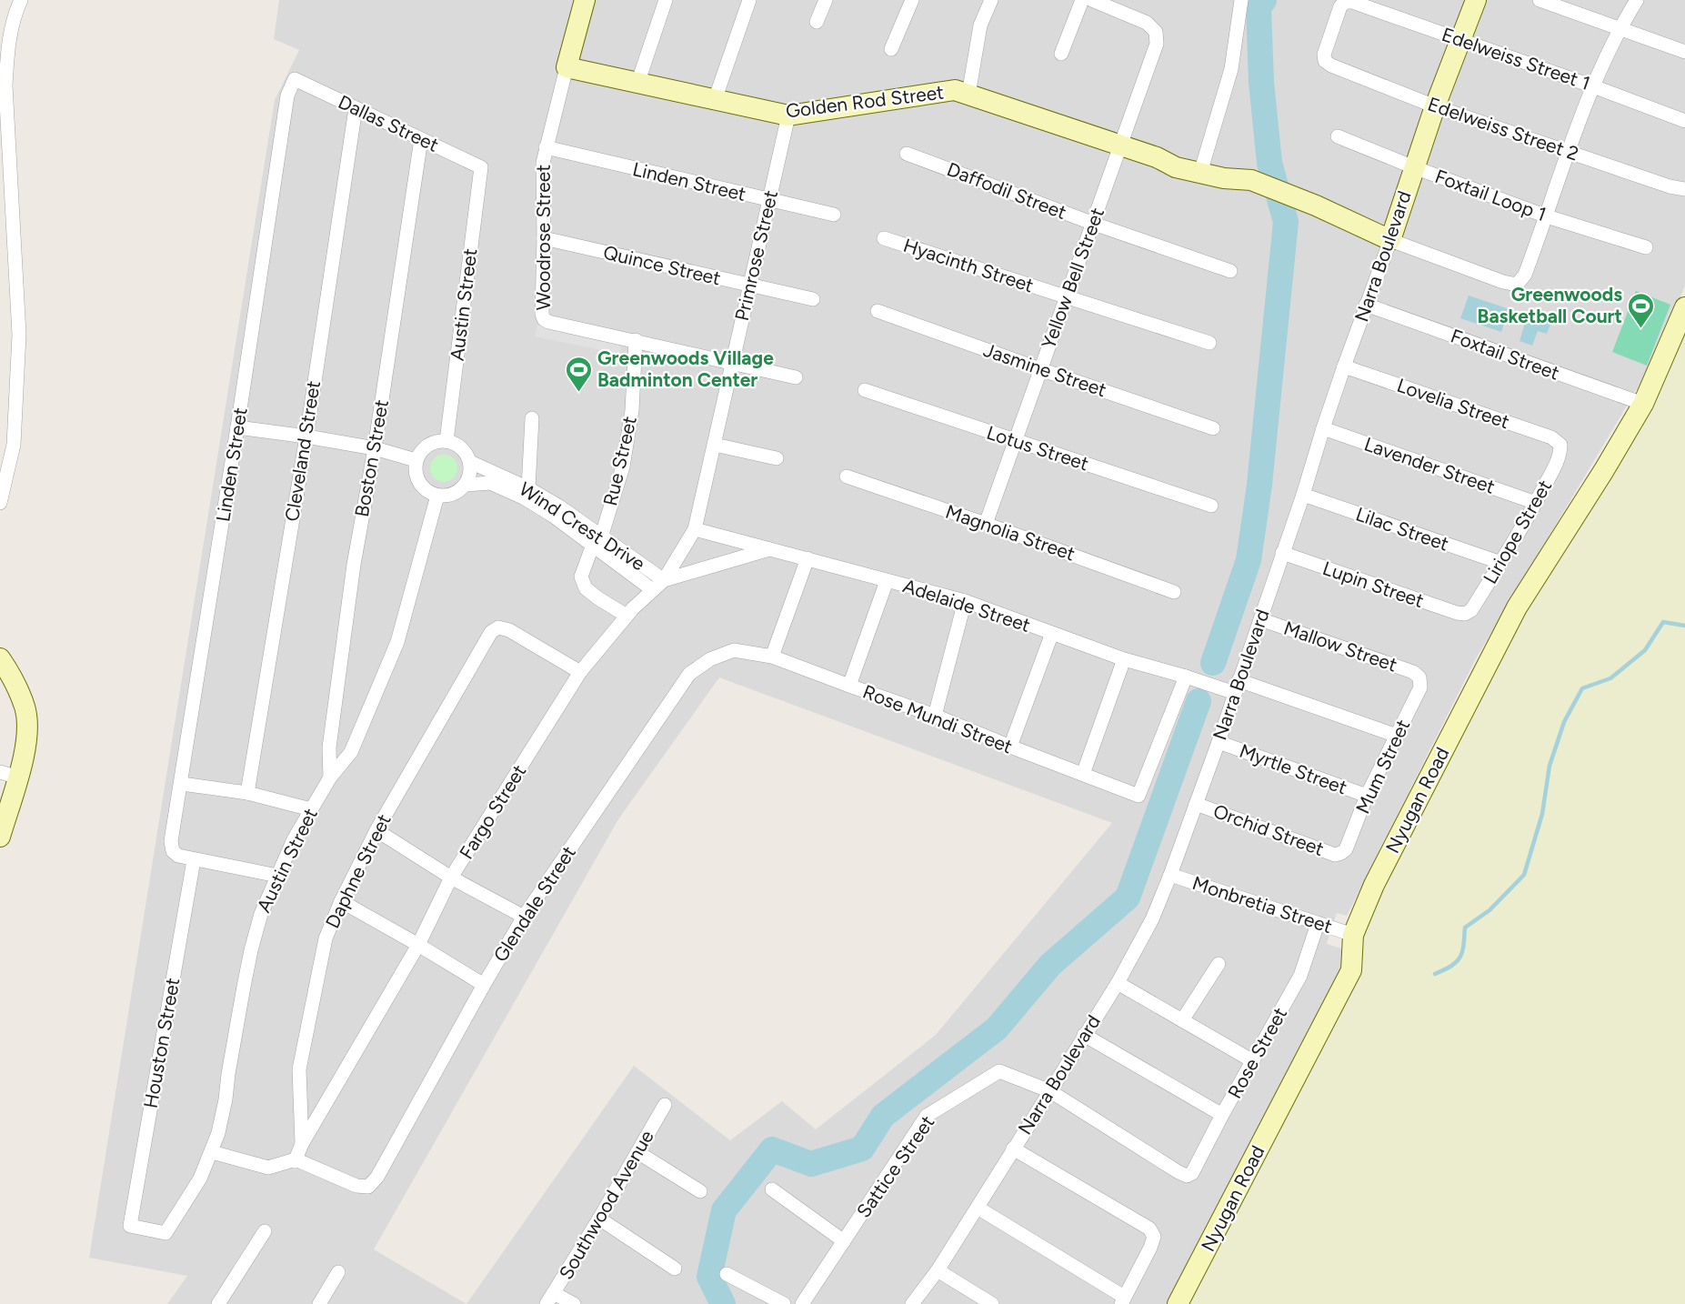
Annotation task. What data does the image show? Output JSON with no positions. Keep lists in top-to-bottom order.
{
  "streets": {
    "street": [
      "Edelweiss Street 1",
      "Golden Rod Street",
      "Dallas Street",
      "Edelweiss Street 2",
      "Linden Street",
      "Daffodil Street",
      "Foxtail Loop 1",
      "Woodrose Street",
      "Primrose Street",
      "Narra Boulevard",
      "Quince Street",
      "Hyacinth Street",
      "Yellow Bell Street",
      "Austin Street",
      "Foxtail Street",
      "Jasmine Street",
      "Lovelia Street",
      "Lotus Street",
      "Cleveland Street",
      "Boston Street",
      "Rue Street",
      "Lavender Street",
      "Wind Crest Drive",
      "Lilac Street",
      "Liriope Street",
      "Magnolia Street",
      "Lupin Street",
      "Adelaide Street",
      "Mallow Street",
      "Rose Mundi Street",
      "Mum Street",
      "Myrtle Street",
      "Nyugan Road",
      "Fargo Street",
      "Orchid Street",
      "Daphne Street",
      "Glendale Street",
      "Monbretia Street",
      "Houston Street",
      "Rose Street",
      "Sattice Street",
      "Southwood Avenue"
    ]
  },
  "crossings": [
    ["Edelweiss Street 1", "Edelweiss Street 2"],
    ["Edelweiss Street 1", "Narra Boulevard"],
    ["Golden Rod Street", "Foxtail Loop 1"],
    ["Golden Rod Street", "Woodrose Street"],
    ["Golden Rod Street", "Primrose Street"],
    ["Golden Rod Street", "Narra Boulevard"],
    ["Golden Rod Street", "Yellow Bell Street"],
    ["Dallas Street", "Linden Street"],
    ["Dallas Street", "Austin Street"],
    ["Dallas Street", "Cleveland Street"],
    ["Dallas Street", "Boston Street"],
    ["Edelweiss Street 2", "Narra Boulevard"],
    ["Linden Street", "Woodrose Street"],
    ["Linden Street", "Primrose Street"],
    ["Linden Street", "Houston Street"],
    ["Daffodil Street", "Yellow Bell Street"],
    ["Foxtail Loop 1", "Narra Boulevard"],
    ["Woodrose Street", "Primrose Street"],
    ["Woodrose Street", "Quince Street"],
    ["Woodrose Street", "Rue Street"],
    ["Primrose Street", "Quince Street"],
    ["Primrose Street", "Wind Crest Drive"],
    ["Primrose Street", "Adelaide Street"],
    ["Primrose Street", "Fargo Street"],
    ["Narra Boulevard", "Foxtail Street"],
    ["Narra Boulevard", "Lovelia Street"],
    ["Narra Boulevard", "Lavender Street"],
    ["Narra Boulevard", "Lilac Street"],
    ["Narra Boulevard", "Lupin Street"],
    ["Narra Boulevard", "Adelaide Street"],
    ["Narra Boulevard", "Mallow Street"],
    ["Narra Boulevard", "Myrtle Street"],
    ["Narra Boulevard", "Orchid Street"],
    ["Narra Boulevard", "Monbretia Street"],
    ["Narra Boulevard", "Rose Street"],
    ["Narra Boulevard", "Sattice Street"],
    ["Hyacinth Street", "Yellow Bell Street"],
    ["Yellow Bell Street", "Jasmine Street"],
    ["Yellow Bell Street", "Lotus Street"],
    ["Yellow Bell Street", "Magnolia Street"],
    ["Austin Street", "Boston Street"],
    ["Austin Street", "Wind Crest Drive"],
    ["Austin Street", "Houston Street"],
    ["Foxtail Street", "Nyugan Road"],
    ["Lovelia Street", "Liriope Street"],
    ["Rue Street", "Wind Crest Drive"],
    ["Rue Street", "Fargo Street"],
    ["Lavender Street", "Liriope Street"],
    ["Wind Crest Drive", "Fargo Street"],
    ["Lilac Street", "Liriope Street"],
    ["Liriope Street", "Lupin Street"],
    ["Adelaide Street", "Rose Mundi Street"],
    ["Adelaide Street", "Mum Street"],
    ["Adelaide Street", "Fargo Street"],
    ["Mallow Street", "Mum Street"],
    ["Rose Mundi Street", "Glendale Street"],
    ["Mum Street", "Myrtle Street"],
    ["Mum Street", "Orchid Street"],
    ["Nyugan Road", "Monbretia Street"],
    ["Fargo Street", "Daphne Street"],
    ["Fargo Street", "Glendale Street"],
    ["Monbretia Street", "Rose Street"],
    ["Rose Street", "Sattice Street"]
  ],
  "places": {
    "sports": ["Greenwoods Basketball Court", "Greenwoods Village Badminton Center"]
  }
}
